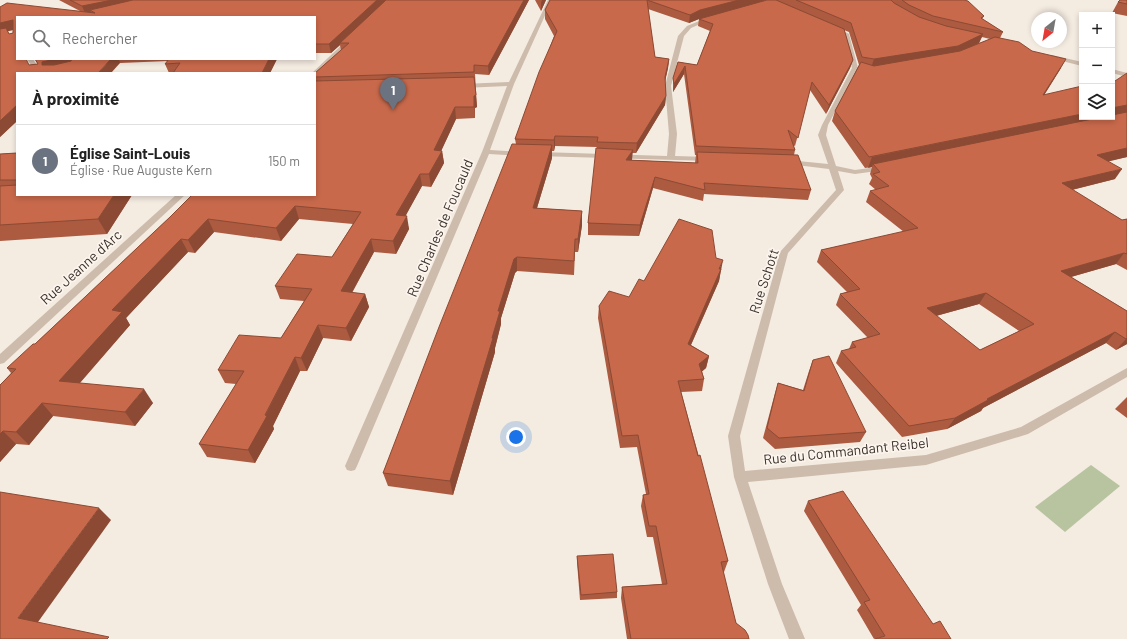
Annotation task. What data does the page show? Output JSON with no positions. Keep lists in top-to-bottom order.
{
  "streets": {
    "street": [
      "Rue Charles de Foucauld",
      "Rue Jeanne d'Arc",
      "Rue Schott",
      "Rue du Commandant Reibel"
    ]
  },
  "crossings": [
    ["Rue Schott", "Rue du Commandant Reibel"]
  ],
  "north": "bottom left",
  "page": {
    "map_buttons": ["+", "−"],
    "search": "Rechercher",
    "heading": "À proximité",
    "pins": "1",
    "list": [
      {
        "mark": "1",
        "name": "Église Saint-Louis",
        "note": "Église · Rue Auguste Kern",
        "value": "150 m"
      }
    ]
  }
}
